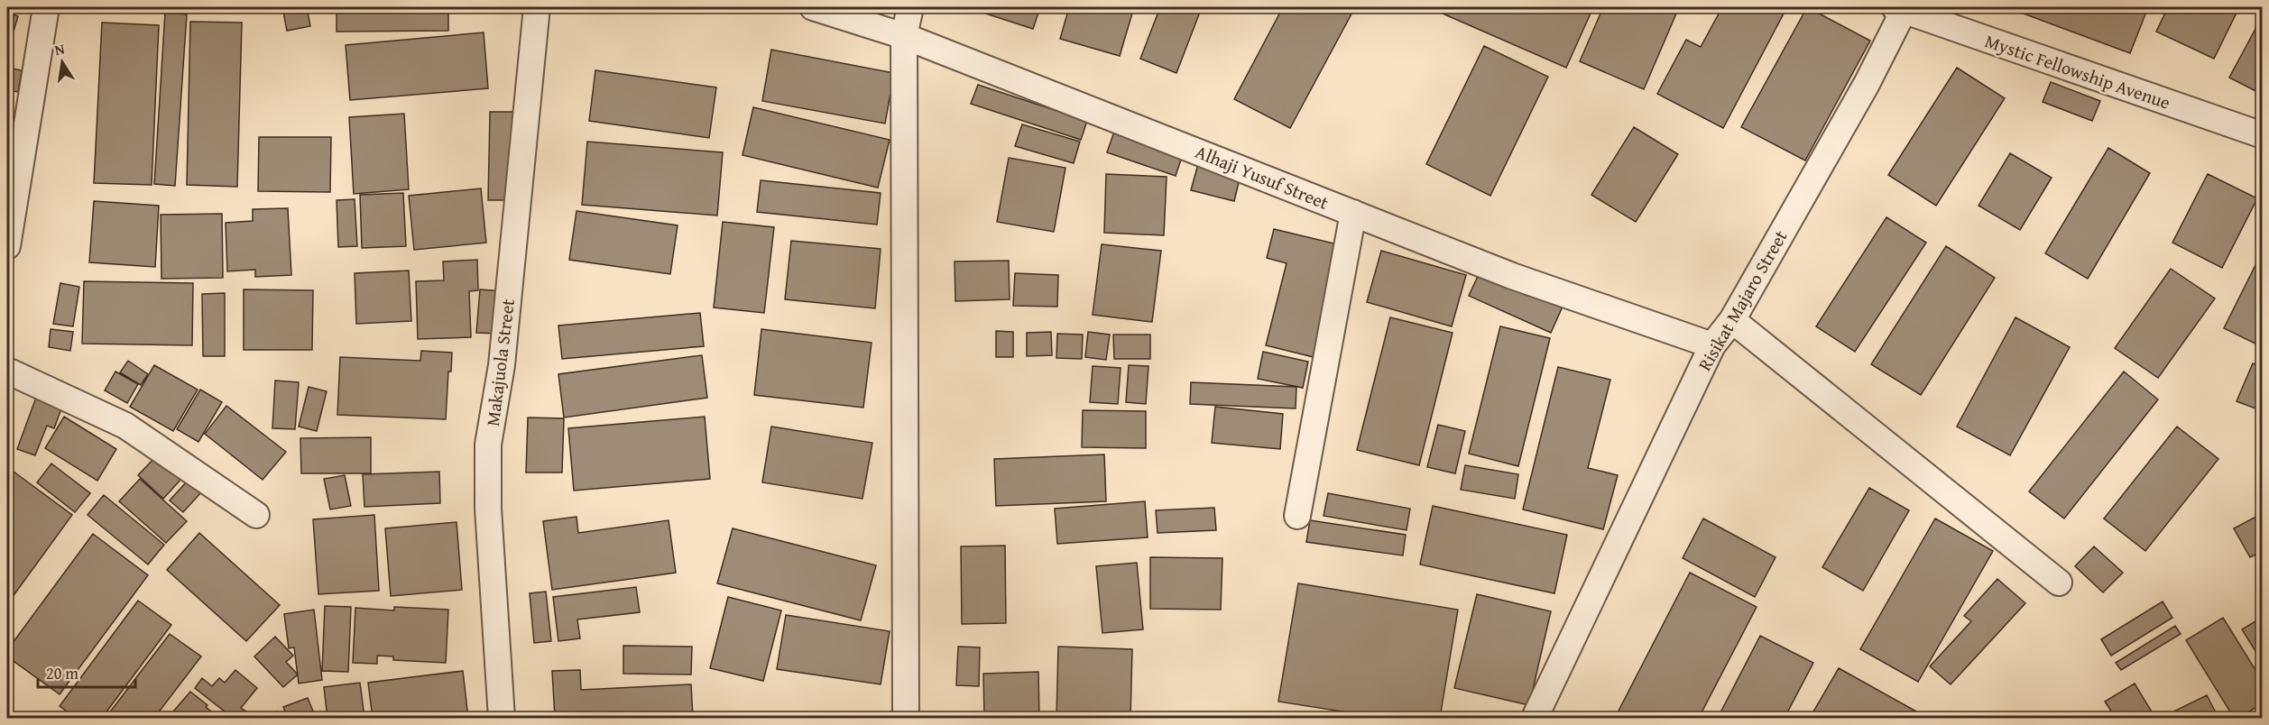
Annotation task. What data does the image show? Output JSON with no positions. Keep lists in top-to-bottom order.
{
  "streets": {
    "street": [
      "Mystic Fellowship Avenue",
      "Alhaji Yusuf Street",
      "Risikat Majaro Street",
      "Makajuola Street"
    ]
  },
  "crossings": [
    ["Mystic Fellowship Avenue", "Risikat Majaro Street"],
    ["Alhaji Yusuf Street", "Risikat Majaro Street"]
  ],
  "scale_bar": "20 m",
  "north": "top"
}
